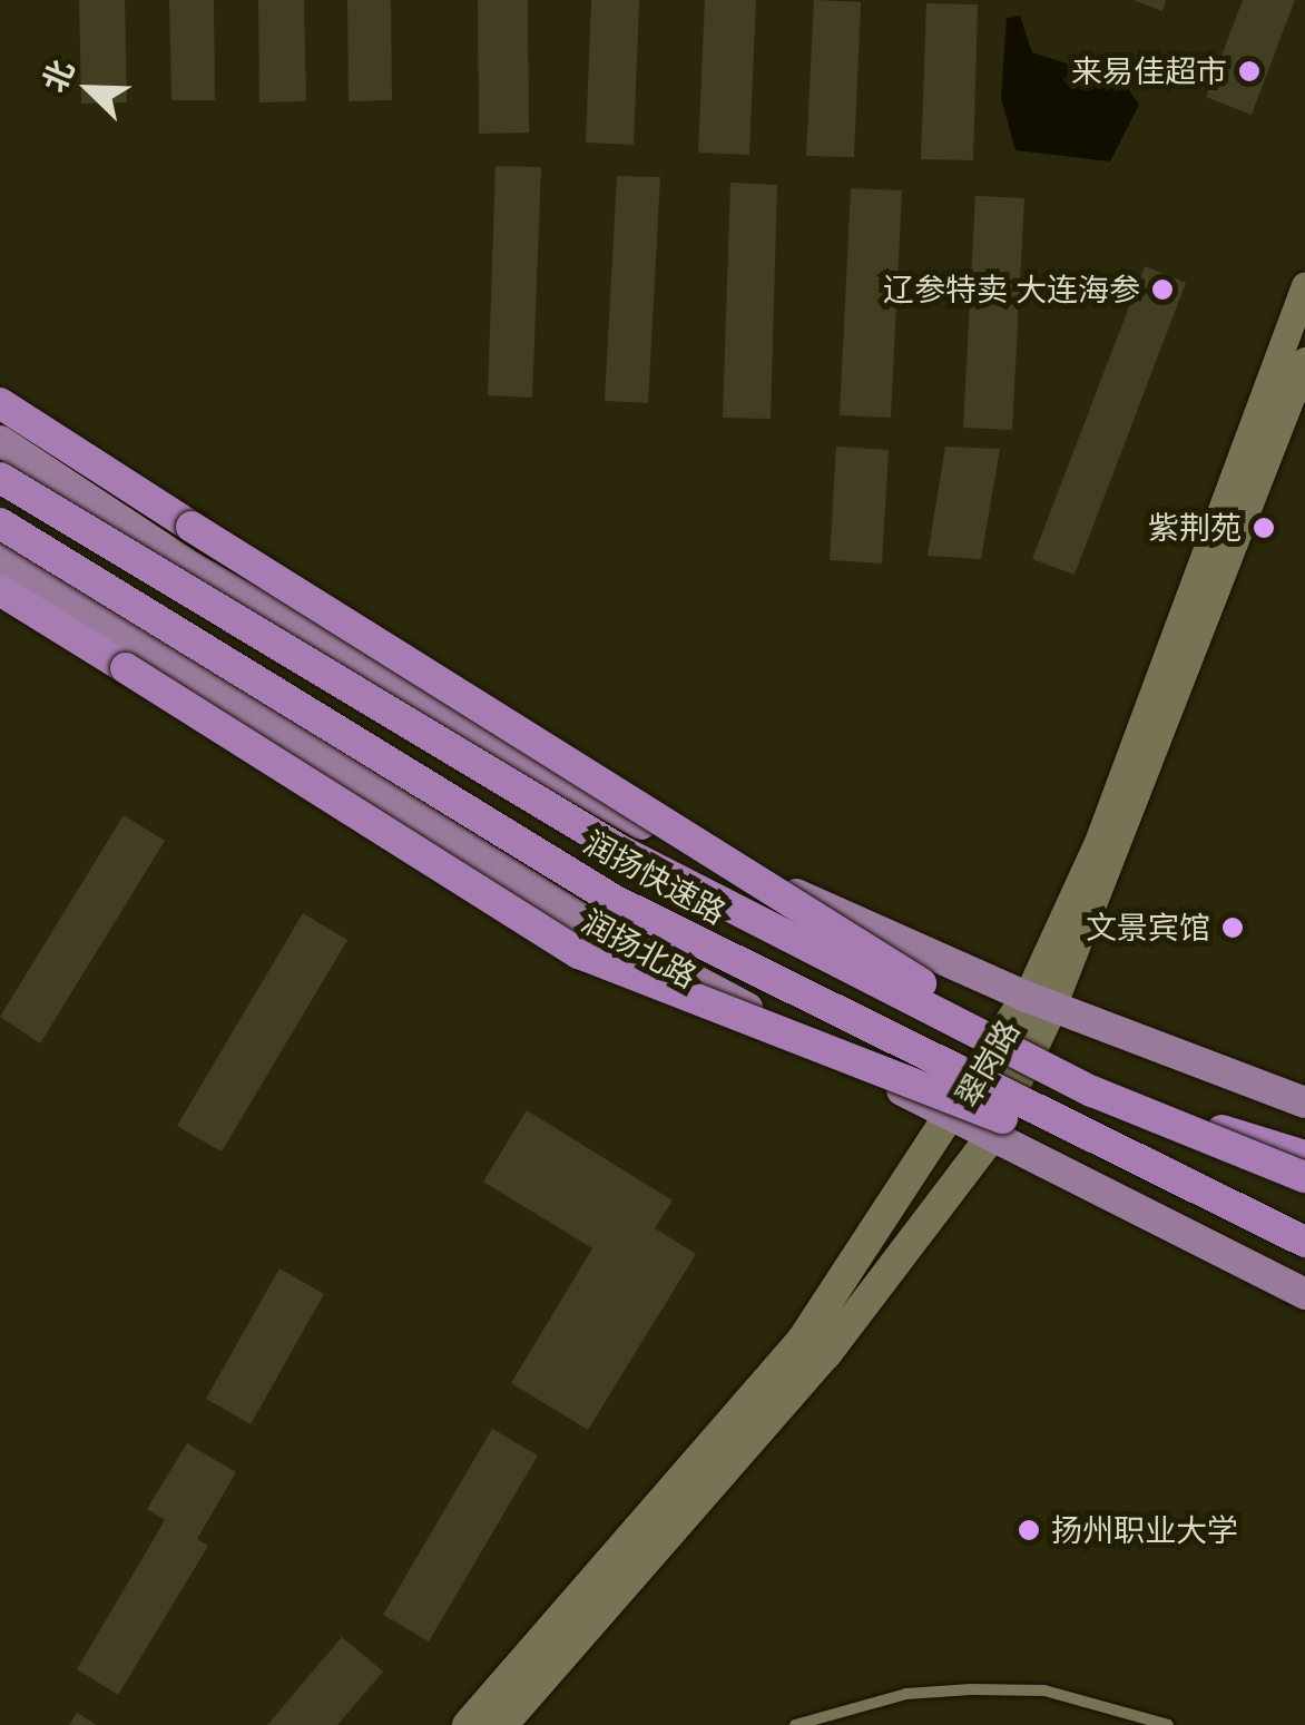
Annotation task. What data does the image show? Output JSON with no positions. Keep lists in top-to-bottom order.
{
  "streets": {
    "highway": ["润扬快速路"],
    "main road": ["润扬北路", "翠岗路"]
  },
  "crossings": [
    ["润扬北路", "翠岗路"]
  ],
  "places": [
    "来易佳超市",
    "辽参特卖 大连海参",
    "紫荆苑",
    "文景宾馆",
    "扬州职业大学"
  ],
  "north": "top left"
}
